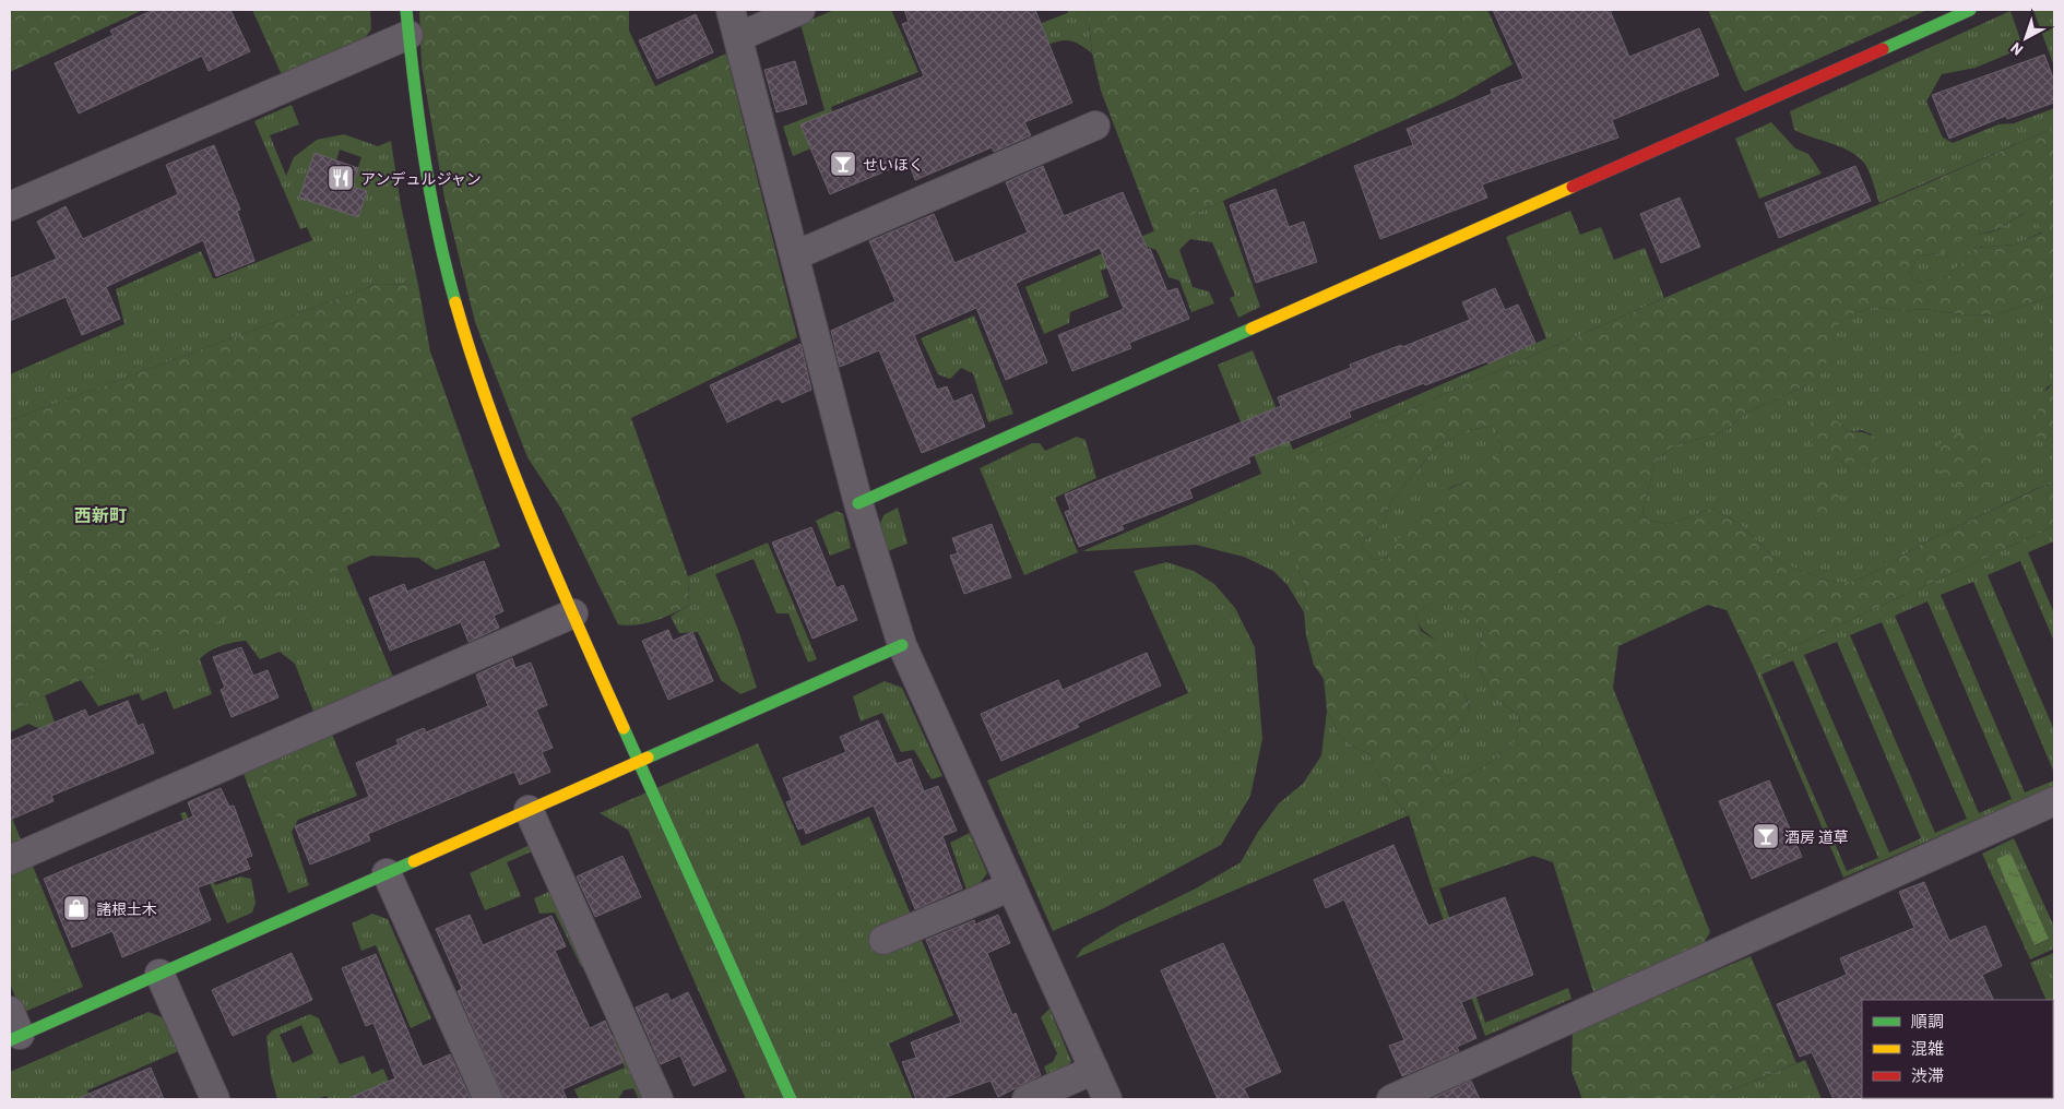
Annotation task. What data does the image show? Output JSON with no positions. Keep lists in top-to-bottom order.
{
  "districts": ["西新町"],
  "places": {
    "bar": ["せいほく", "酒房 道草"],
    "restaurant": ["アンデュルジャン"],
    "shop": ["諸根土木"]
  },
  "legend": ["順調", "混雑", "渋滞"],
  "north": "bottom left"
}
